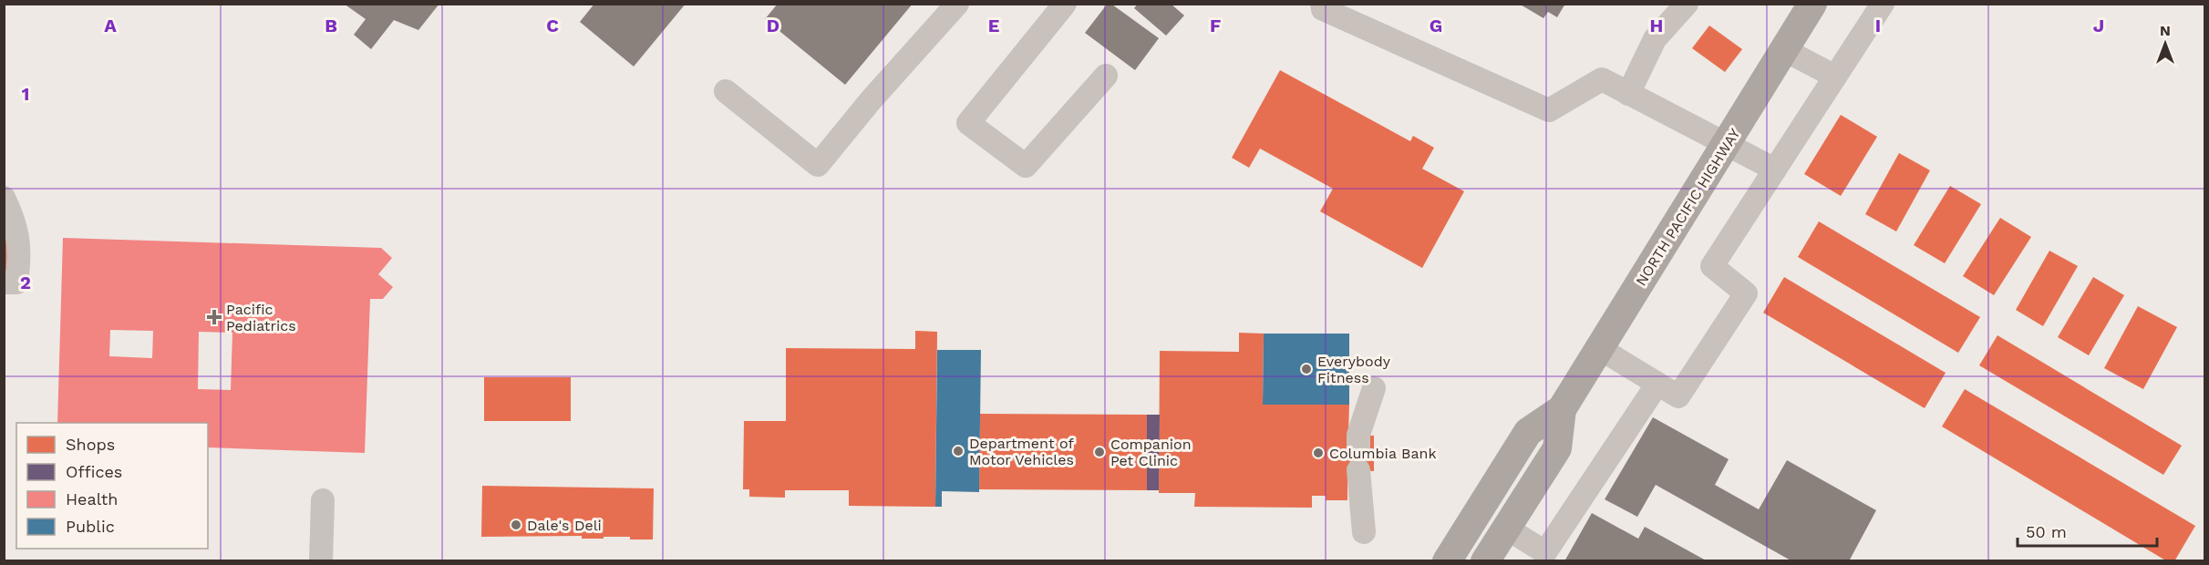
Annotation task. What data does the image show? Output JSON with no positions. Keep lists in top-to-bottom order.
{
  "streets": {
    "main road": ["NORTH PACIFIC HIGHWAY"]
  },
  "places": {
    "health": ["Pacific Pediatrics"],
    "other": [
      "Everybody Fitness",
      "Department of Motor Vehicles",
      "Companion Pet Clinic",
      "Columbia Bank",
      "Dale's Deli"
    ]
  },
  "legend": [
    "Shops",
    "Offices",
    "Health",
    "Public"
  ],
  "scale_bar": "50 m",
  "north": "top",
  "grid": {
    "columns": [
      "A",
      "B",
      "C",
      "D",
      "E",
      "F",
      "G",
      "H",
      "I",
      "J"
    ],
    "rows": ["1", "2"]
  }
}
